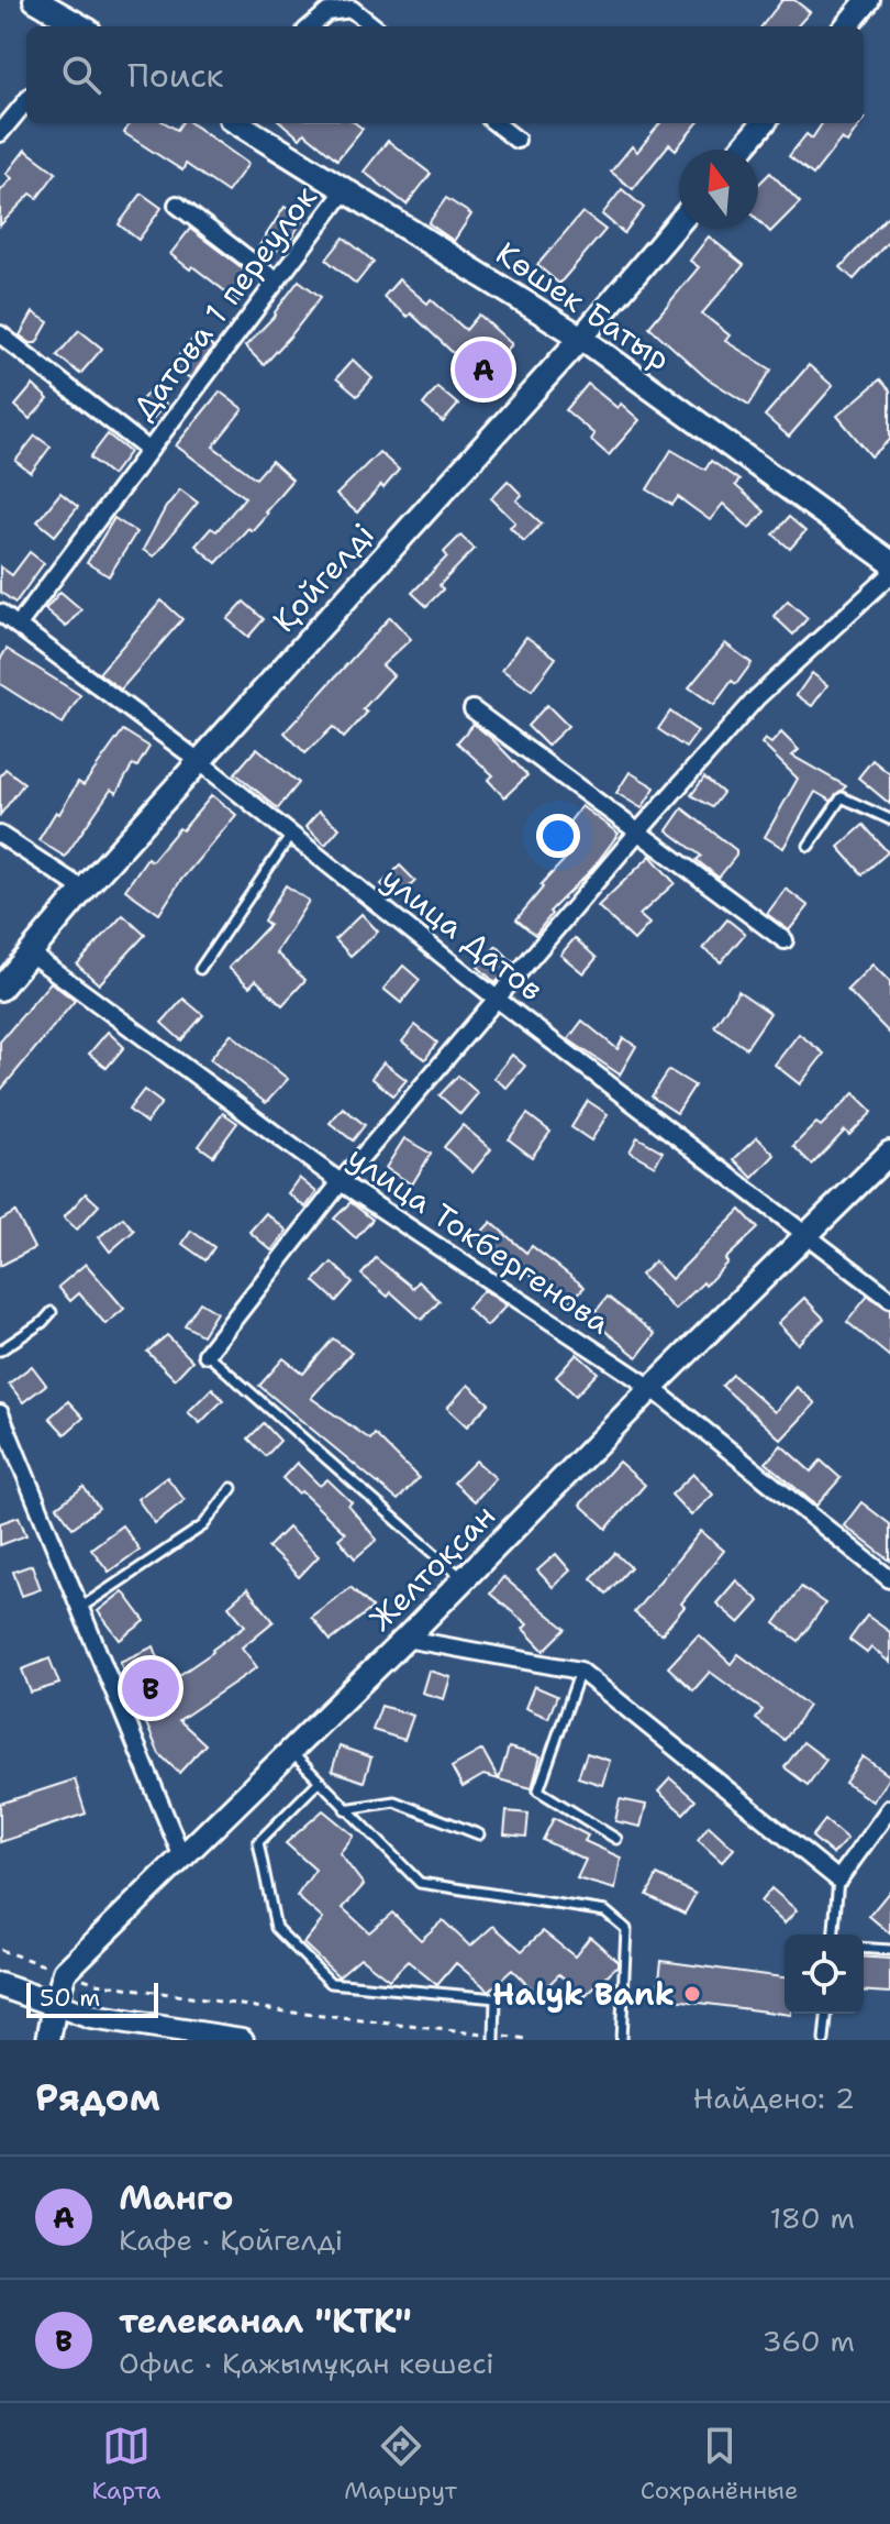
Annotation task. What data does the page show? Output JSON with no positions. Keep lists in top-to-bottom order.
{
  "streets": {
    "street": [
      "Датова 1 переулок",
      "Көшек Батыр",
      "Қойгелді",
      "улица Датов",
      "улица Токбергенова",
      "Желтоқсан"
    ]
  },
  "crossings": [
    ["Датова 1 переулок", "Көшек Батыр"],
    ["Датова 1 переулок", "улица Датов"],
    ["Көшек Батыр", "Қойгелді"],
    ["Қойгелді", "улица Датов"],
    ["Қойгелді", "улица Токбергенова"],
    ["улица Датов", "Желтоқсан"],
    ["улица Токбергенова", "Желтоқсан"]
  ],
  "places": ["Halyk Bank"],
  "scale_bar": "50 m",
  "north": "top",
  "page": {
    "search": "Поиск",
    "pins": ["A", "B"],
    "scale": "50 m",
    "heading": ["Рядом", "Найдено: 2"],
    "list": [
      {
        "mark": "A",
        "name": "Манго",
        "note": "Кафе · Қойгелді",
        "value": "180 m"
      },
      {
        "mark": "B",
        "name": "телеканал \"КТК\"",
        "note": "Офис · Қажымұқан көшесі",
        "value": "360 m"
      }
    ],
    "nav": ["Карта", "Маршрут", "Сохранённые"]
  }
}
